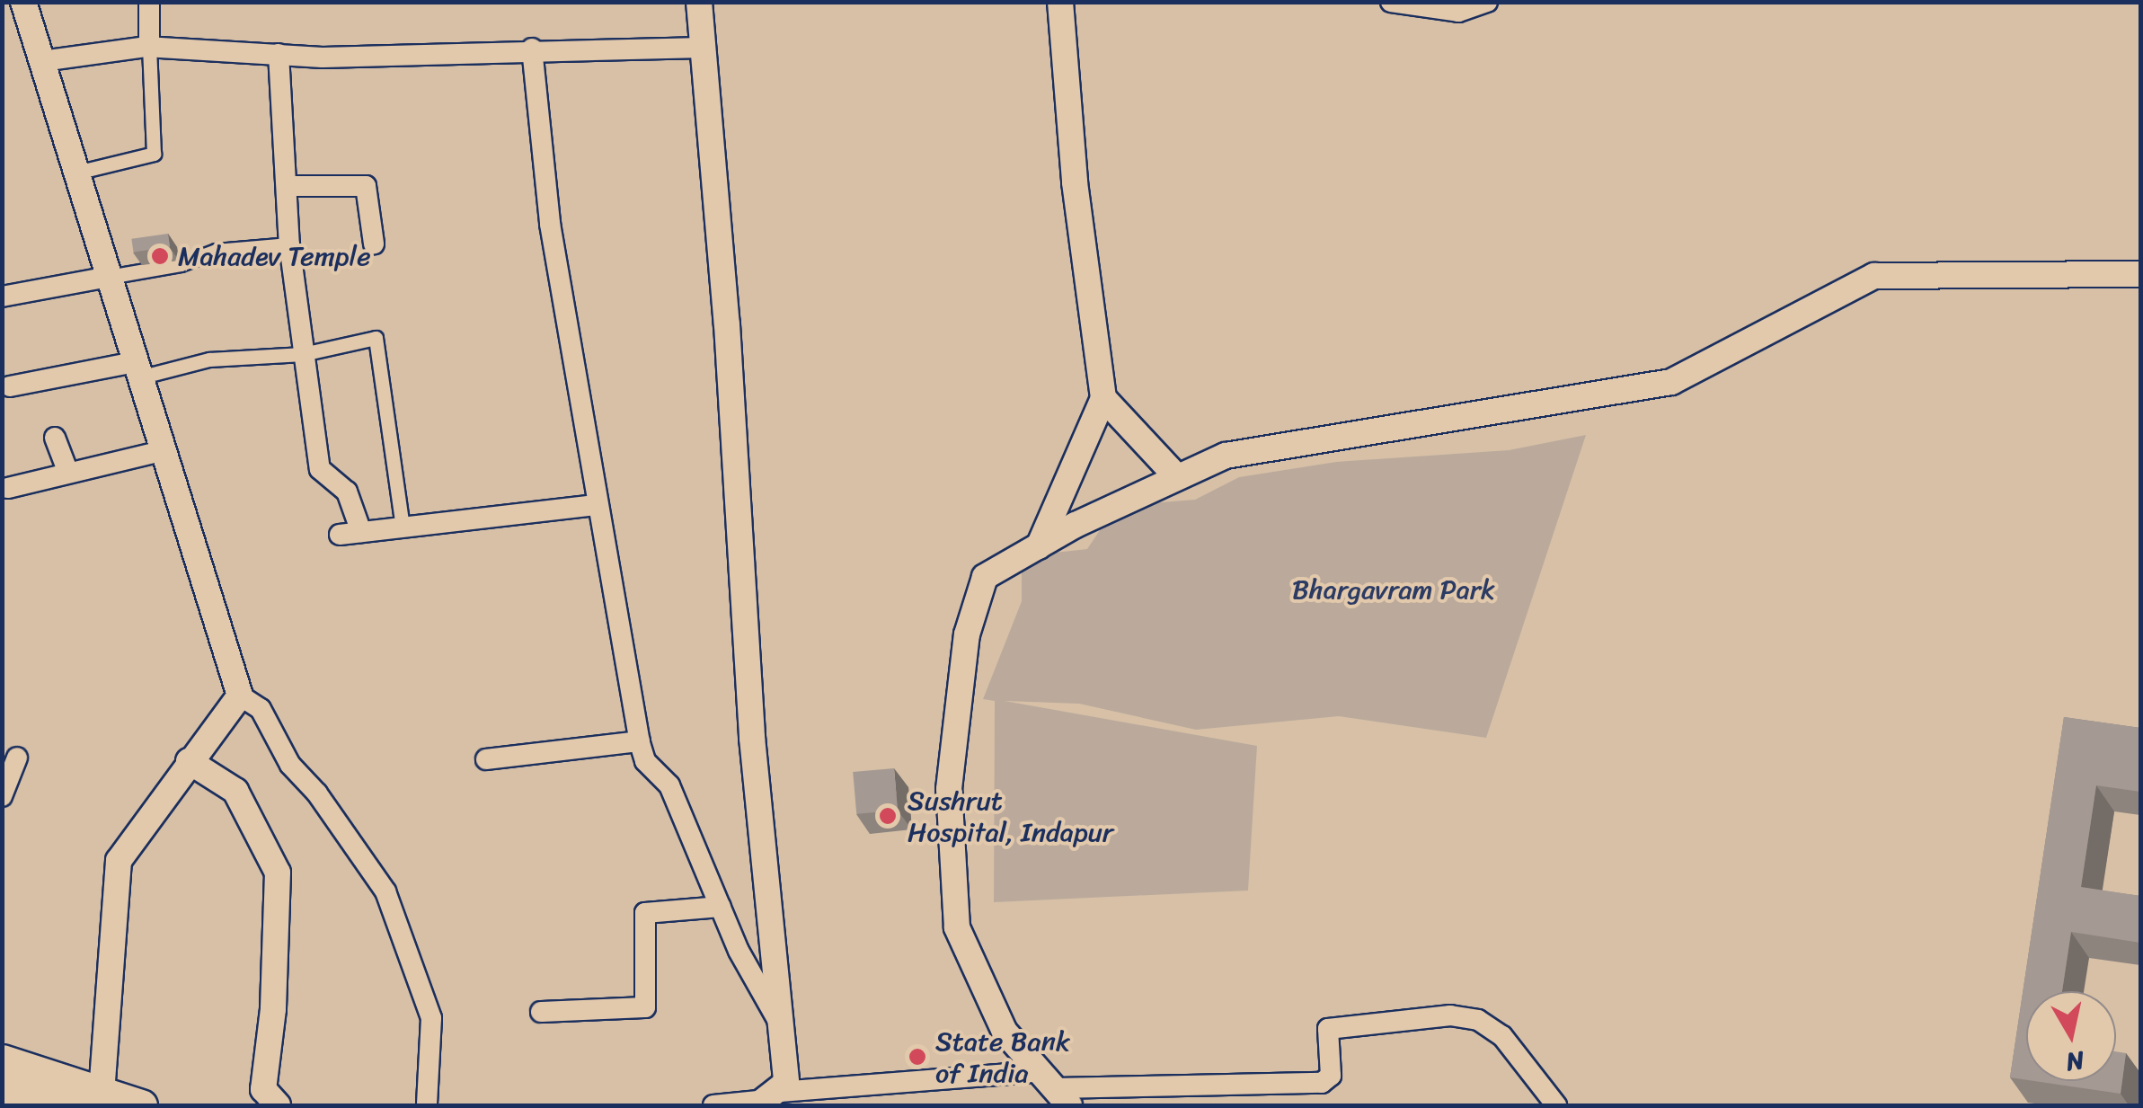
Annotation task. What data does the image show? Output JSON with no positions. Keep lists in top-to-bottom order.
{
  "parks": ["Bhargavram Park"],
  "places": ["Mahadev Temple", "Sushrut Hospital, Indapur", "State Bank of India"],
  "north": "bottom"
}
